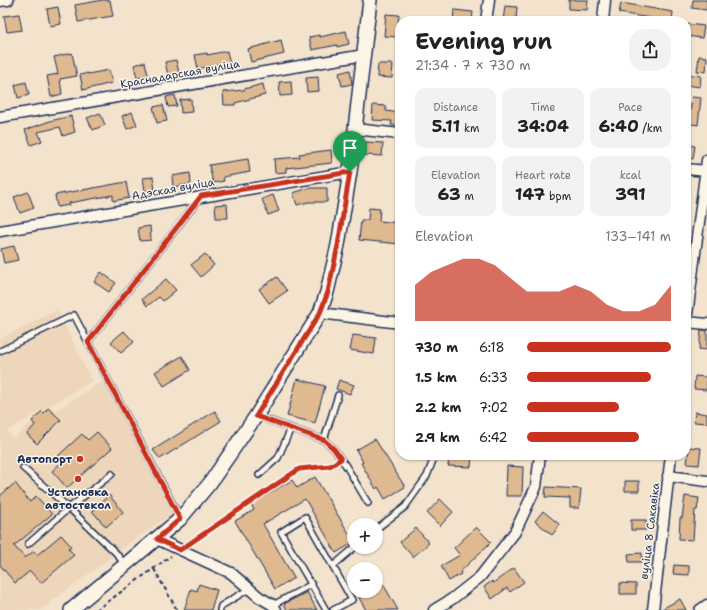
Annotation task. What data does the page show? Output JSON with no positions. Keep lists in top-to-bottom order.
{
  "streets": {
    "street": ["Краснадарская вуліца", "Адэская вуліца", "вуліца 8 Сакавіка"]
  },
  "places": ["Автопорт", "Установка автостекол"],
  "page": {
    "heading": ["Evening run", "21:34 · 7 × 730 m"],
    "stats": [
      ["Distance", "5.11 km"],
      ["Time", "34:04"],
      ["Pace", "6:40 /km"],
      ["Elevation", "63 m"],
      ["Heart rate", "147 bpm"],
      ["kcal", "391"]
    ],
    "chart": ["Elevation", "133–141 m"],
    "list": [
      {
        "name": "730 m",
        "note": "6:18"
      },
      {
        "name": "1.5 km",
        "note": "6:33"
      },
      {
        "name": "2.2 km",
        "note": "7:02"
      },
      {
        "name": "2.9 km",
        "note": "6:42"
      }
    ],
    "map_buttons": ["+", "−"]
  }
}
